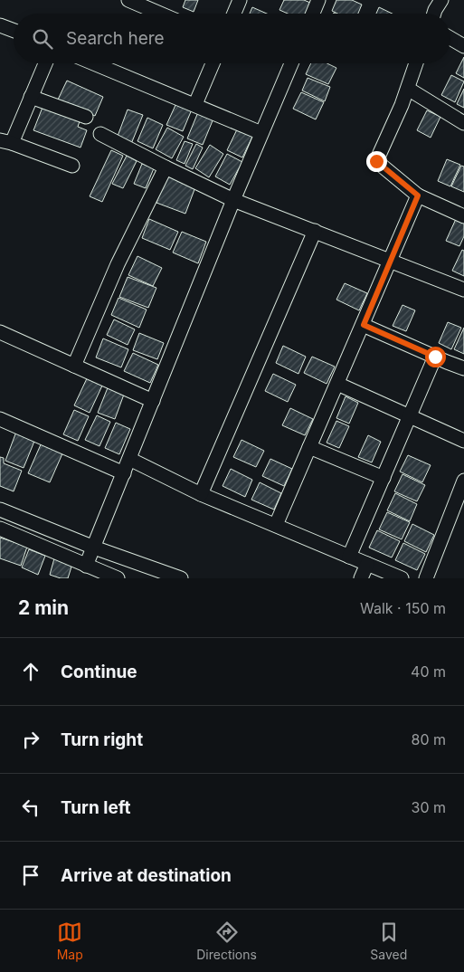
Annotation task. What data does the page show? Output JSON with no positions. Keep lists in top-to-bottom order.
{
  "page": {
    "search": "Search here",
    "heading": ["2 min", "Walk · 150 m"],
    "list": [
      ["Continue", "40 m"],
      ["Turn right", "80 m"],
      ["Turn left", "30 m"],
      "Arrive at destination"
    ],
    "nav": ["Map", "Directions", "Saved"]
  }
}
